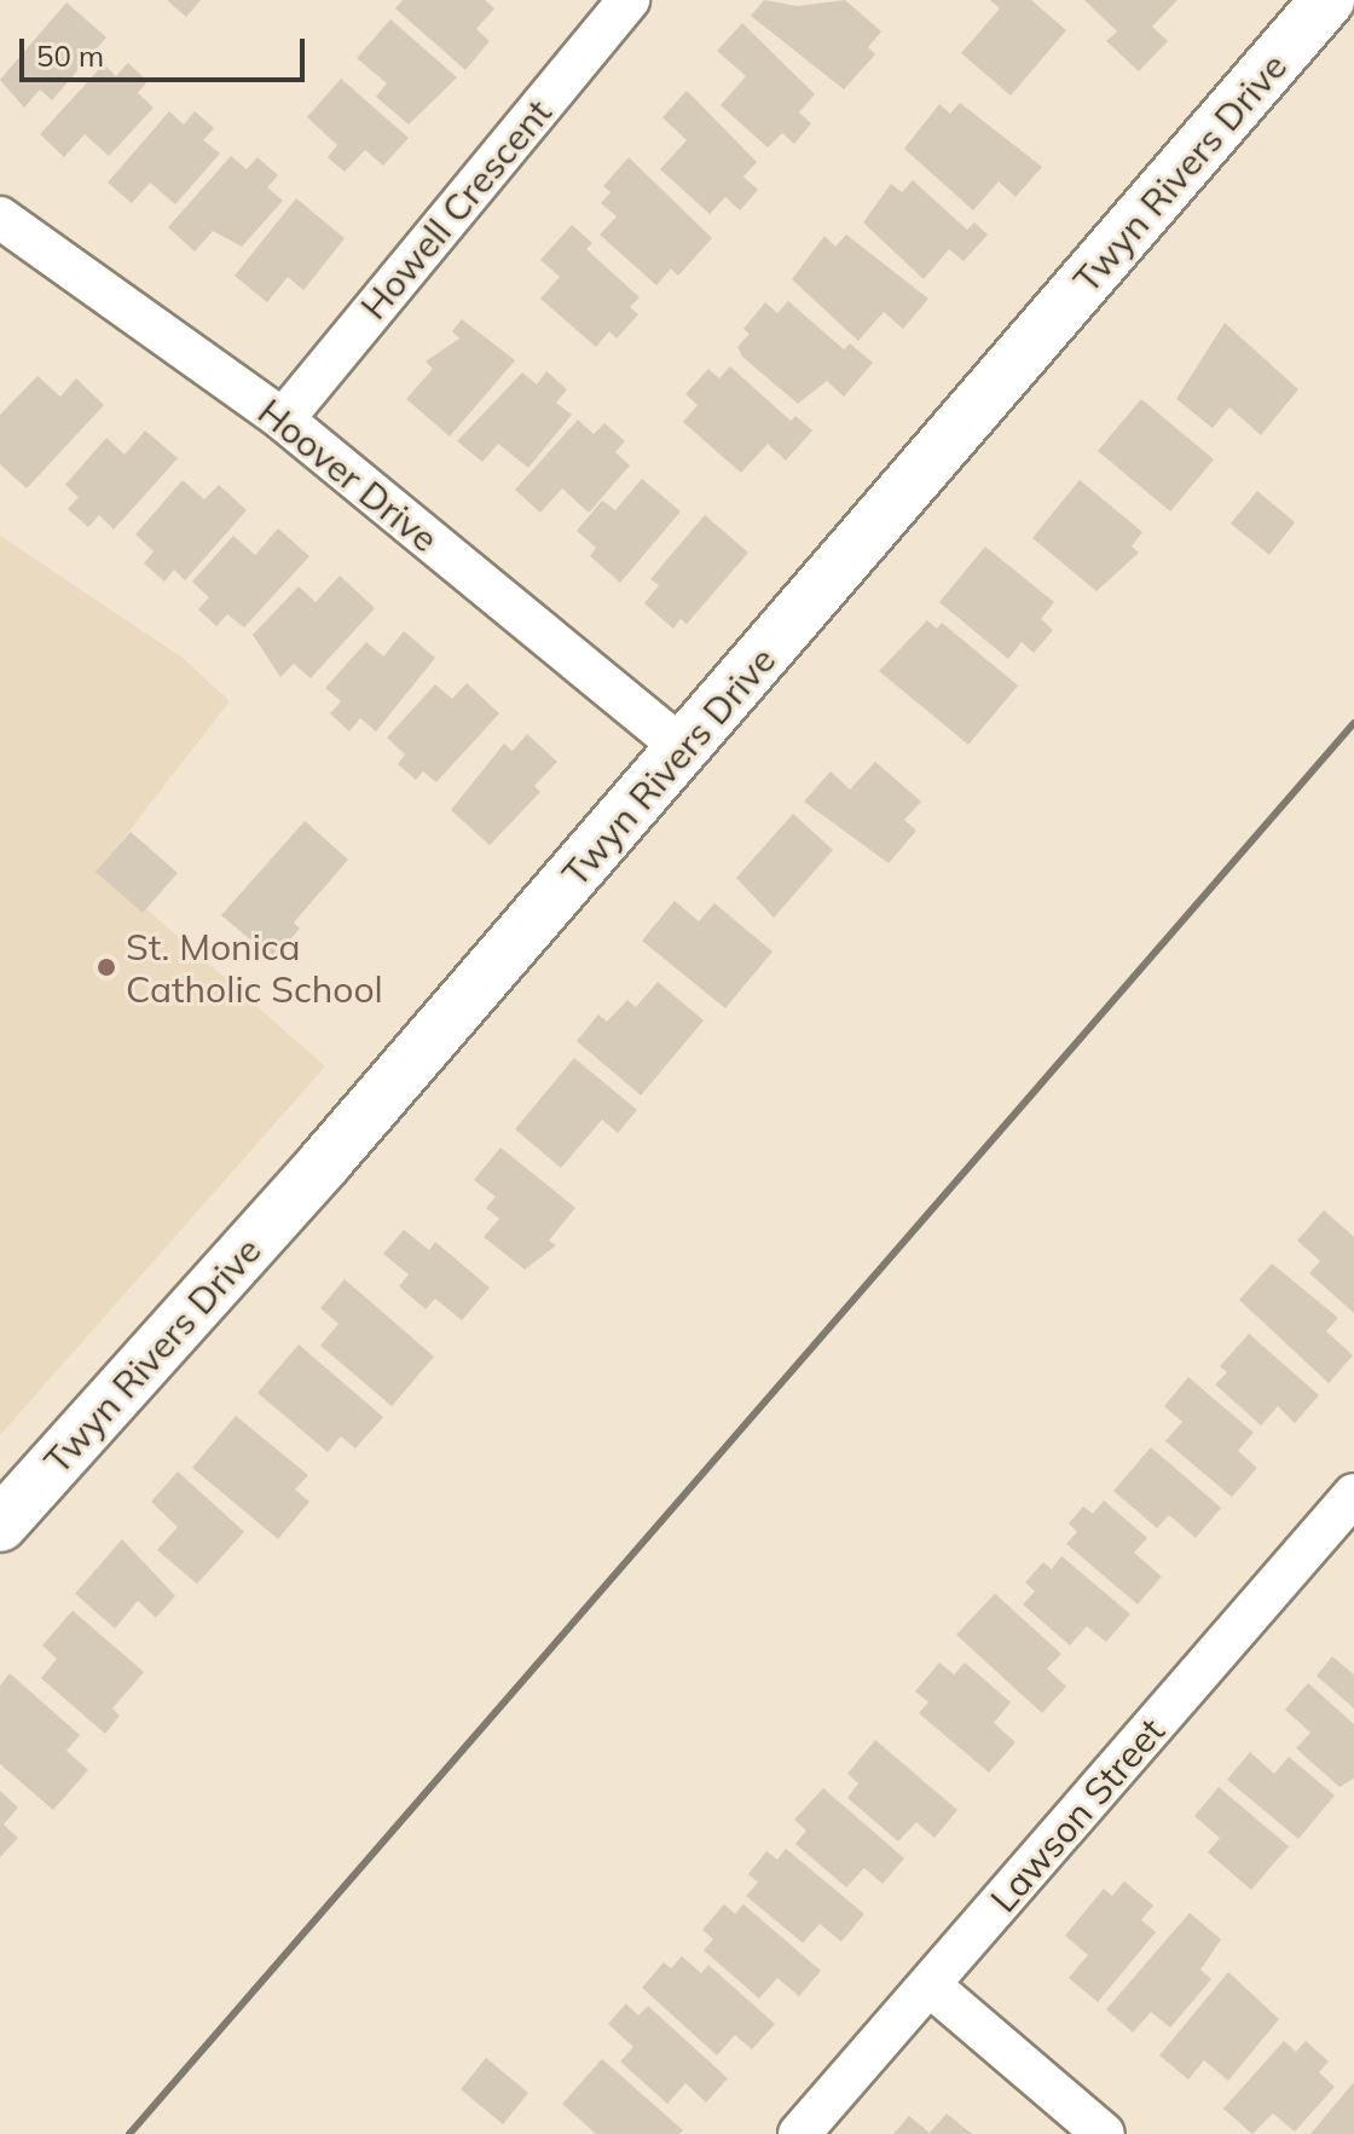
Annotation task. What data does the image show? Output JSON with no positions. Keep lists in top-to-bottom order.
{
  "streets": {
    "street": [
      "Twyn Rivers Drive",
      "Howell Crescent",
      "Hoover Drive",
      "Lawson Street"
    ]
  },
  "crossings": [
    ["Twyn Rivers Drive", "Hoover Drive"],
    ["Howell Crescent", "Hoover Drive"]
  ],
  "places": ["St. Monica Catholic School"],
  "scale_bar": "50 m"
}
